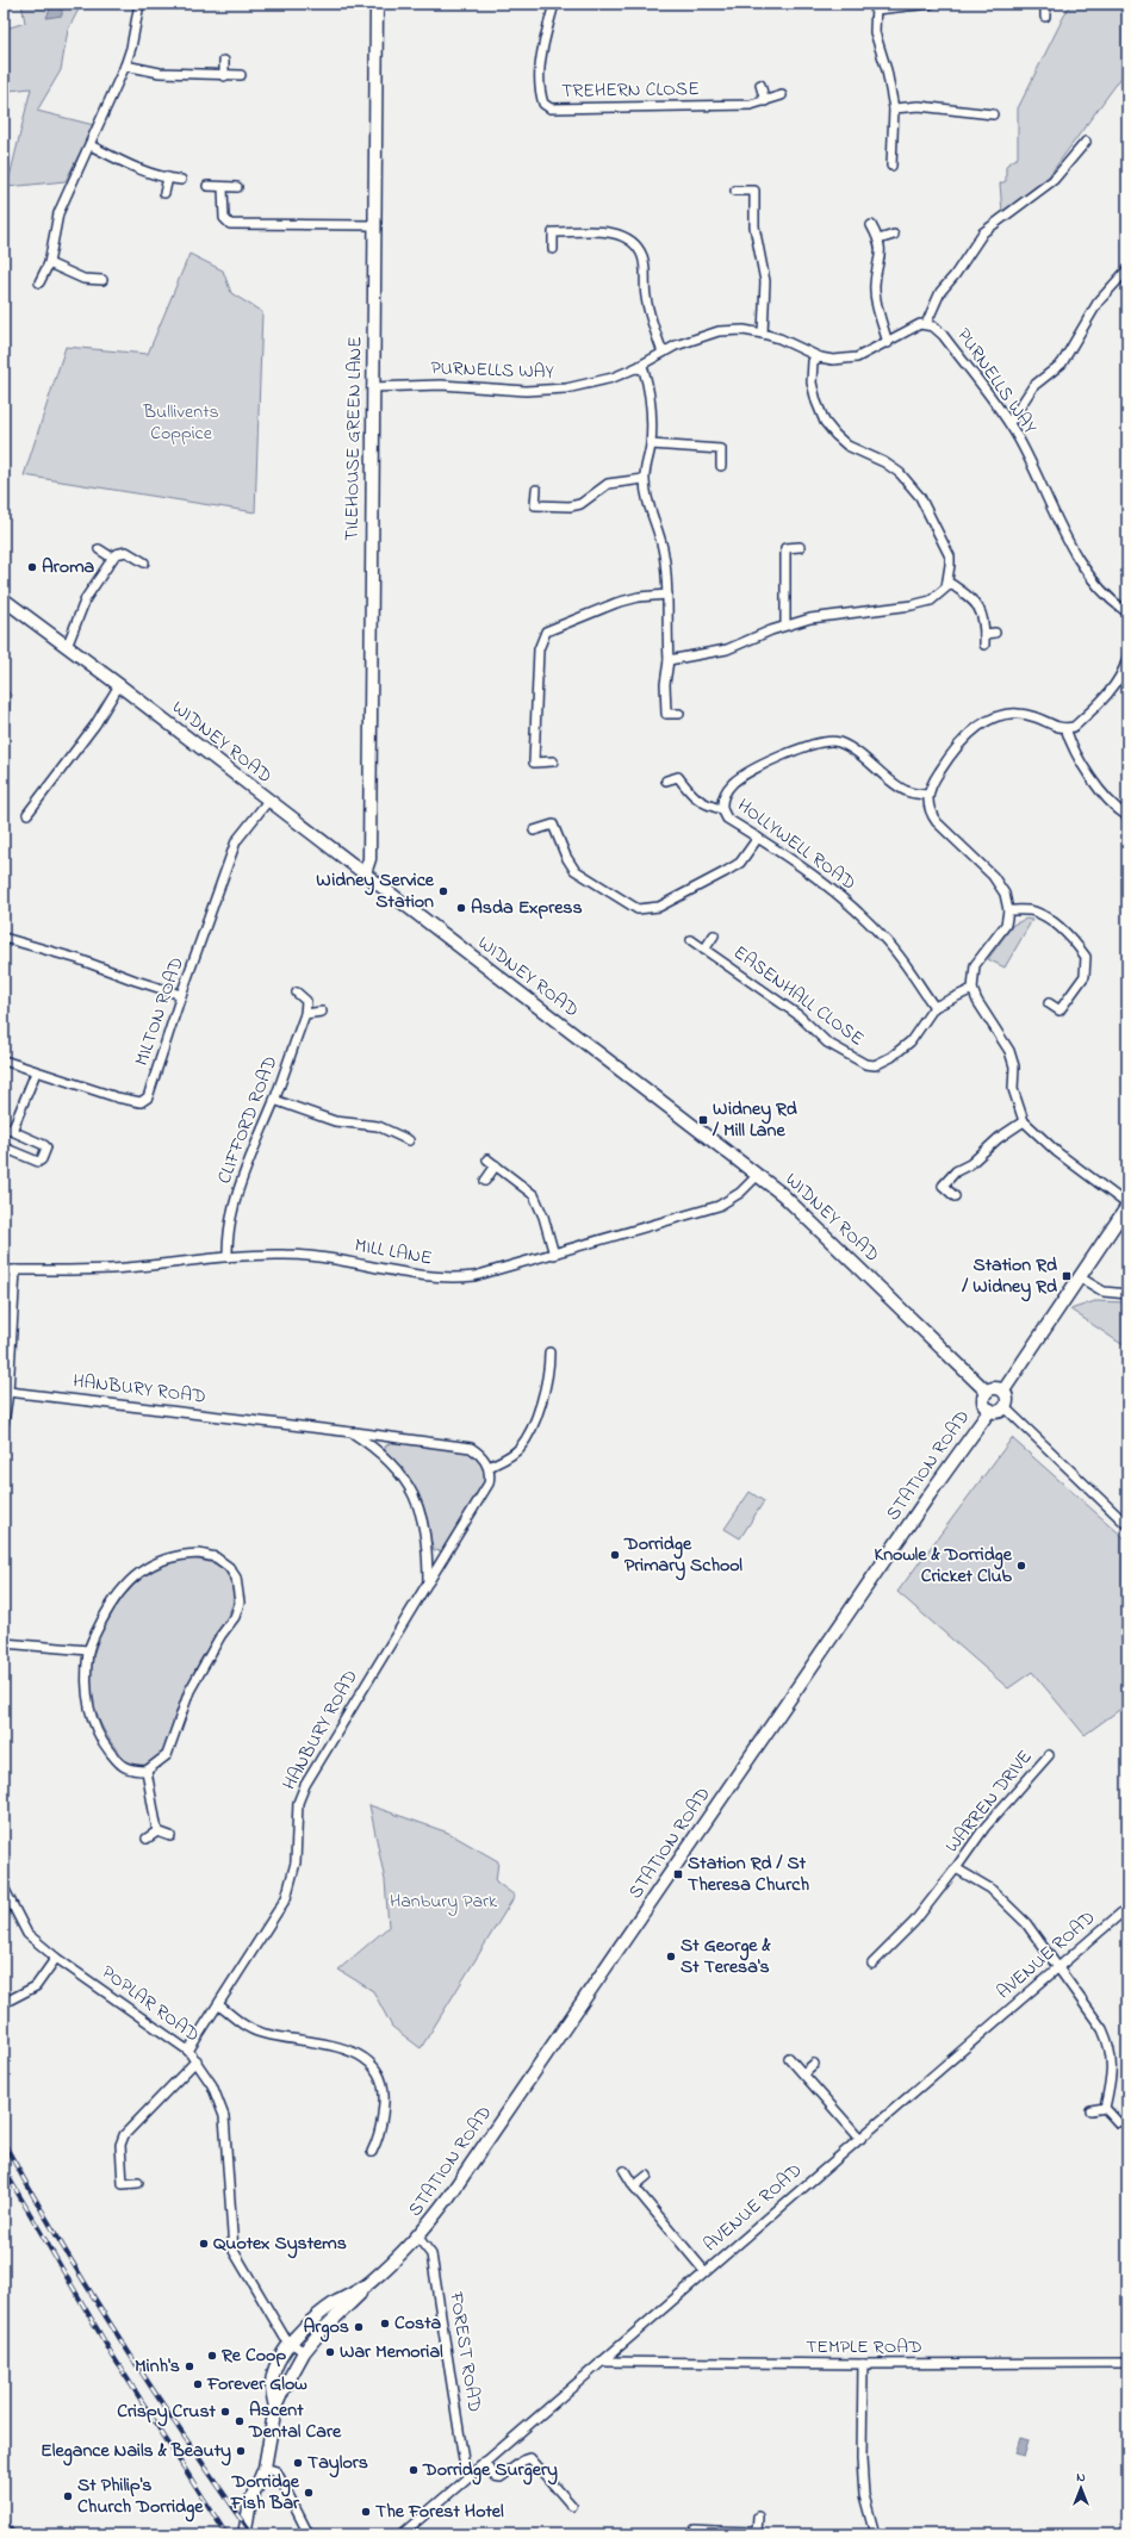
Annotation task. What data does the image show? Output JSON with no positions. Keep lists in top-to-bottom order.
{
  "streets": {
    "street": [
      "TREHERN CLOSE",
      "PURNELLS WAY",
      "TILEHOUSE GREEN LANE",
      "WIDNEY ROAD",
      "HOLLYWELL ROAD",
      "EASENHALL CLOSE",
      "MILTON ROAD",
      "CLIFFORD ROAD",
      "MILL LANE",
      "HANBURY ROAD",
      "STATION ROAD",
      "WARREN DRIVE",
      "AVENUE ROAD",
      "POPLAR ROAD",
      "TEMPLE ROAD",
      "FOREST ROAD"
    ]
  },
  "crossings": [
    ["PURNELLS WAY", "TILEHOUSE GREEN LANE"],
    ["TILEHOUSE GREEN LANE", "WIDNEY ROAD"],
    ["WIDNEY ROAD", "MILTON ROAD"],
    ["WIDNEY ROAD", "MILL LANE"],
    ["WIDNEY ROAD", "STATION ROAD"],
    ["HOLLYWELL ROAD", "EASENHALL CLOSE"],
    ["CLIFFORD ROAD", "MILL LANE"],
    ["HANBURY ROAD", "POPLAR ROAD"],
    ["STATION ROAD", "POPLAR ROAD"],
    ["STATION ROAD", "FOREST ROAD"],
    ["WARREN DRIVE", "AVENUE ROAD"],
    ["AVENUE ROAD", "TEMPLE ROAD"],
    ["AVENUE ROAD", "FOREST ROAD"]
  ],
  "parks": ["Bullivents Coppice", "Hanbury Park"],
  "places": {
    "other": [
      "Aroma",
      "Widney Service Station",
      "Asda Express",
      "Dorridge Primary School",
      "Knowle & Dorridge Cricket Club",
      "St George & St Teresa's",
      "Quotex Systems",
      "Costa",
      "Argos",
      "War Memorial",
      "Re Coop",
      "Minh's",
      "Forever Glow",
      "Crispy Crust",
      "Ascent Dental Care",
      "Elegance Nails & Beauty",
      "Taylors",
      "Dorridge Surgery",
      "Dorridge Fish Bar",
      "St Philip's Church Dorridge",
      "The Forest Hotel"
    ],
    "transit": ["Widney Rd / Mill Lane", "Station Rd / Widney Rd", "Station Rd / St Theresa Church"]
  },
  "north": "top"
}
